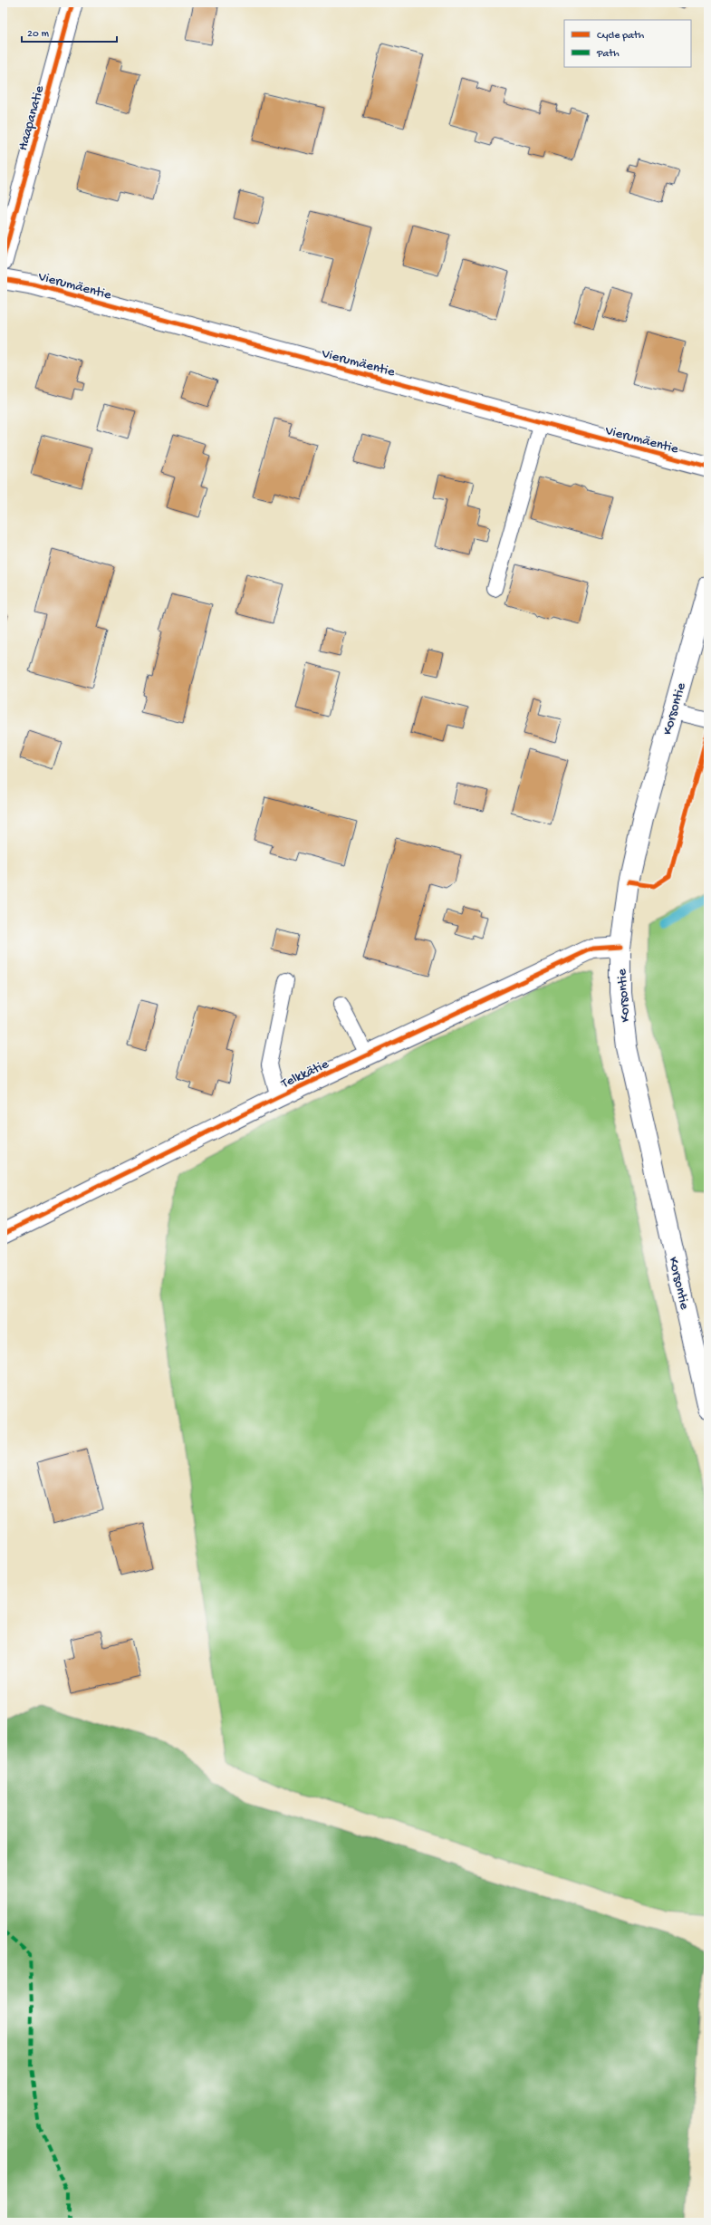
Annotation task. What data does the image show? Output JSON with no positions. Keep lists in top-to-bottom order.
{
  "streets": {
    "street": [
      "Haapanatie",
      "Vierumäentie",
      "Korsontie",
      "Telkkätie"
    ]
  },
  "crossings": [
    ["Korsontie", "Telkkätie"]
  ],
  "legend": ["Cycle path", "Path"],
  "scale_bar": "20 m"
}
